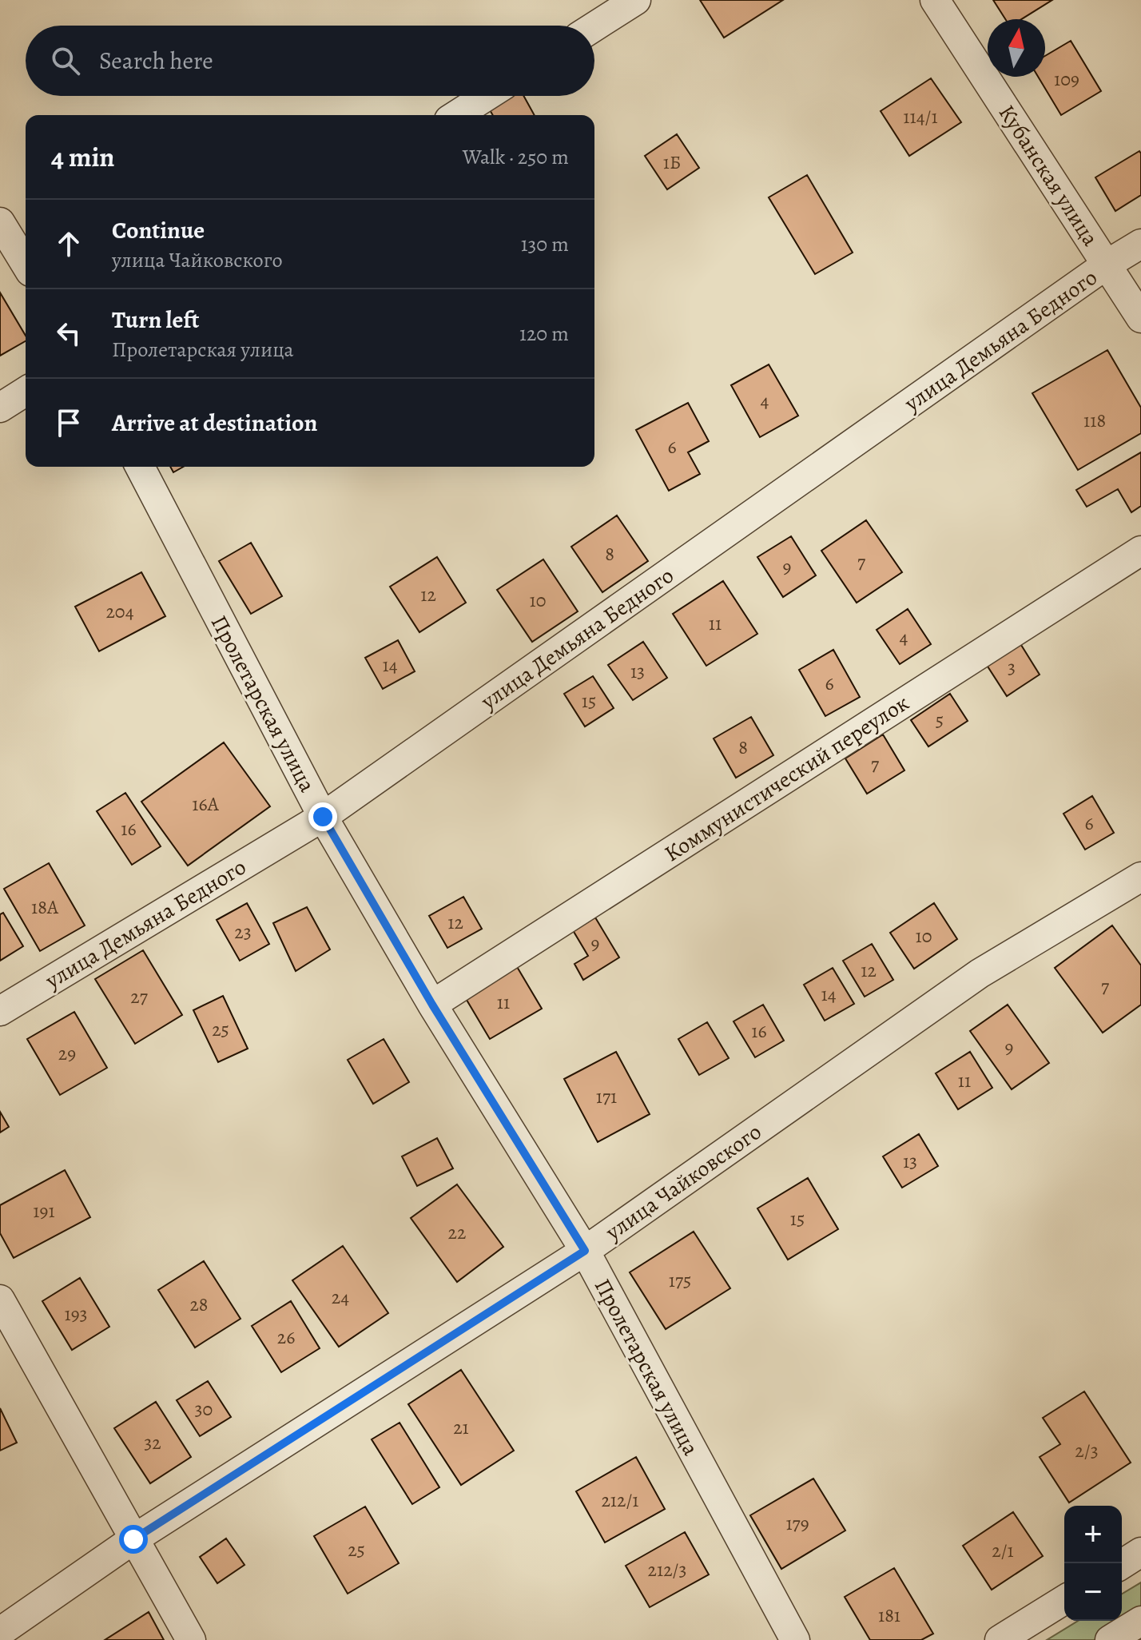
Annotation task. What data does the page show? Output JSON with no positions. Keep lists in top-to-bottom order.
{
  "streets": {
    "street": [
      "Кубанская улица",
      "улица Демьяна Бедного",
      "Пролетарская улица",
      "Коммунистический переулок",
      "улица Чайковского"
    ]
  },
  "crossings": [
    ["Кубанская улица", "улица Демьяна Бедного"],
    ["улица Демьяна Бедного", "Пролетарская улица"],
    ["Пролетарская улица", "Коммунистический переулок"],
    ["Пролетарская улица", "улица Чайковского"]
  ],
  "house_numbers": [
    "109",
    "114/1",
    "1Б",
    "4",
    "118",
    "6",
    "8",
    "7",
    "9",
    "12",
    "10",
    "204",
    "11",
    "4",
    "14",
    "3",
    "13",
    "6",
    "15",
    "5",
    "8",
    "7",
    "16А",
    "6",
    "16",
    "18А",
    "12",
    "23",
    "10",
    "9",
    "12",
    "7",
    "14",
    "27",
    "11",
    "25",
    "16",
    "9",
    "29",
    "11",
    "171",
    "13",
    "191",
    "15",
    "22",
    "175",
    "24",
    "28",
    "193",
    "26",
    "30",
    "21",
    "32",
    "2/3",
    "212/1",
    "179",
    "25",
    "2/1",
    "212/3",
    "181"
  ],
  "north": "top",
  "page": {
    "search": "Search here",
    "heading": ["4 min", "Walk · 250 m"],
    "list": [
      ["Continue", "улица Чайковского", "130 m"],
      ["Turn left", "Пролетарская улица", "120 m"],
      "Arrive at destination"
    ],
    "map_buttons": ["+", "−"]
  }
}
